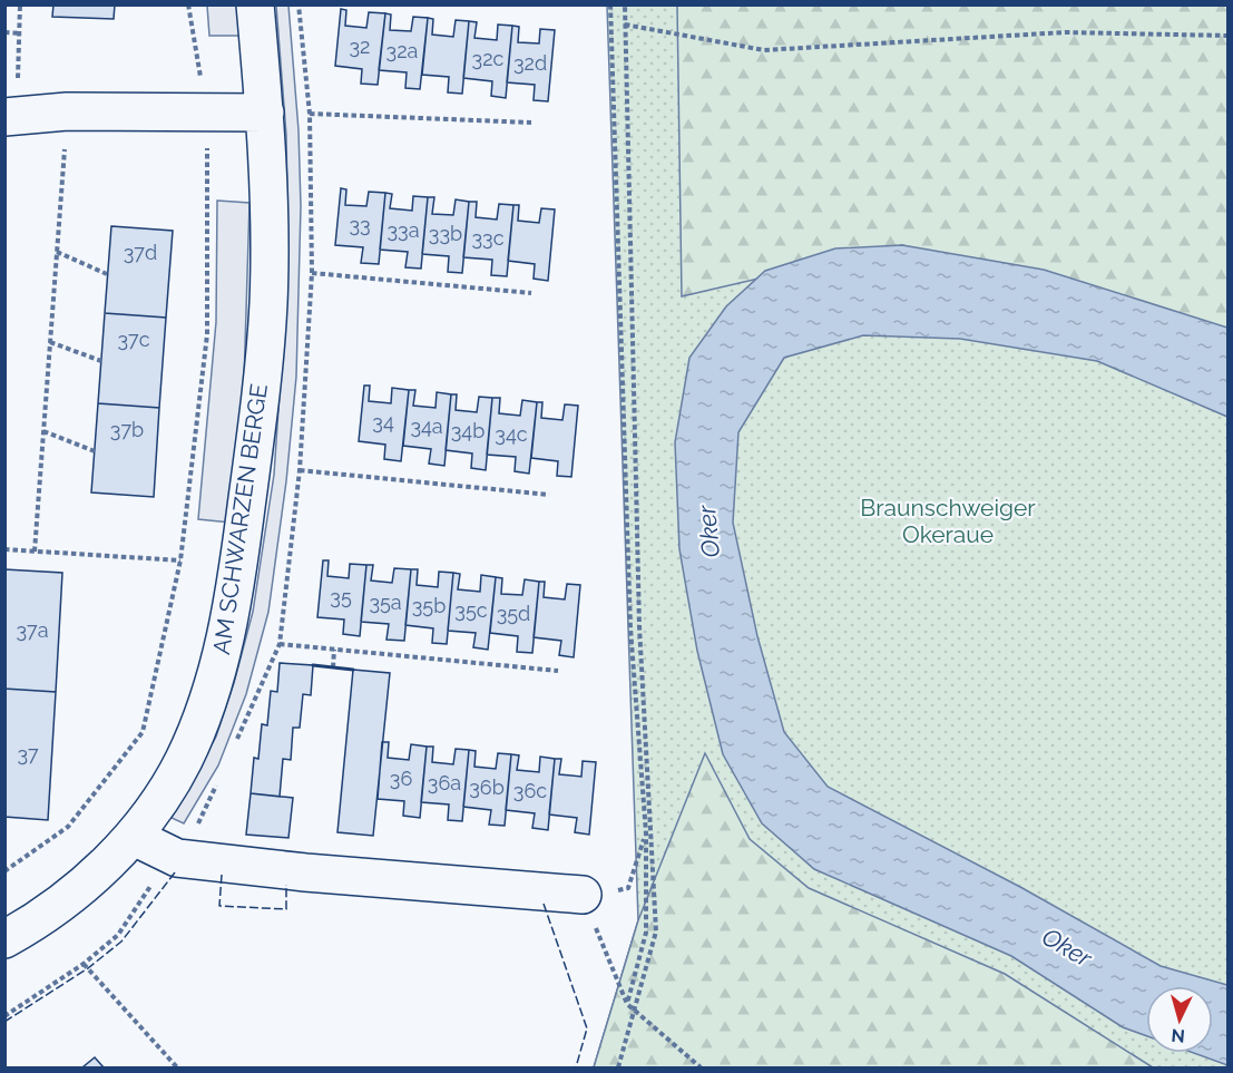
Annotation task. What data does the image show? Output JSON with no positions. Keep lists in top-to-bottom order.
{
  "streets": {
    "street": ["AM SCHWARZEN BERGE"]
  },
  "water": ["Oker"],
  "parks": ["Braunschweiger Okeraue"],
  "house_numbers": [
    "32",
    "32a",
    "32c",
    "32d",
    "33",
    "33a",
    "33b",
    "33c",
    "37d",
    "37c",
    "34",
    "34a",
    "37b",
    "34b",
    "34c",
    "35",
    "35a",
    "35b",
    "35c",
    "35d",
    "37a",
    "37",
    "36",
    "36a",
    "36b",
    "36c"
  ],
  "north": "bottom"
}
